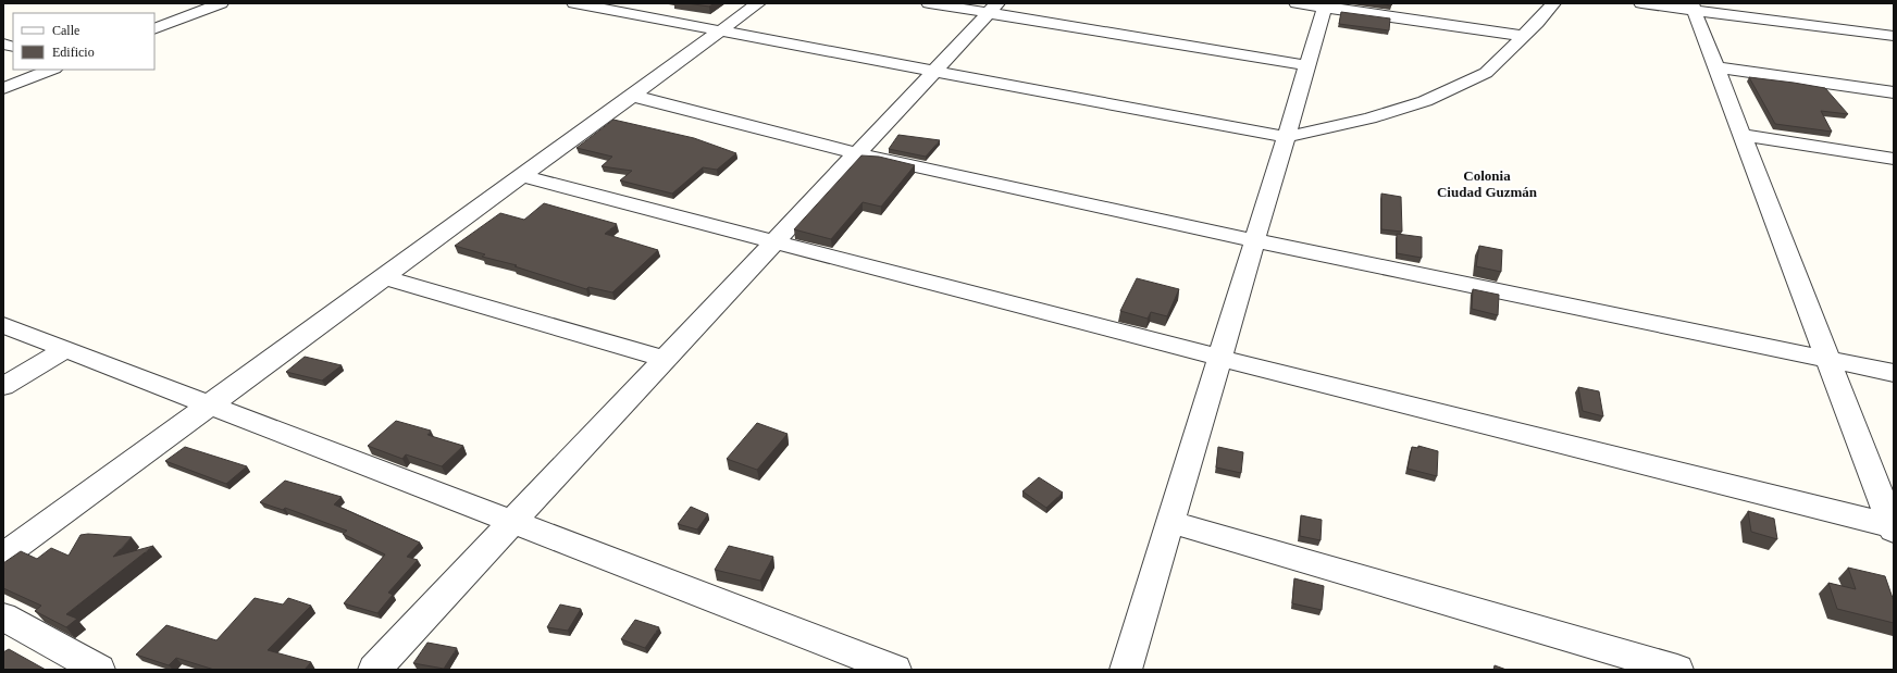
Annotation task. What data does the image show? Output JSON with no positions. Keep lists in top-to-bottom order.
{
  "districts": ["Colonia Ciudad Guzmán"],
  "legend": ["Calle", "Edificio"]
}
